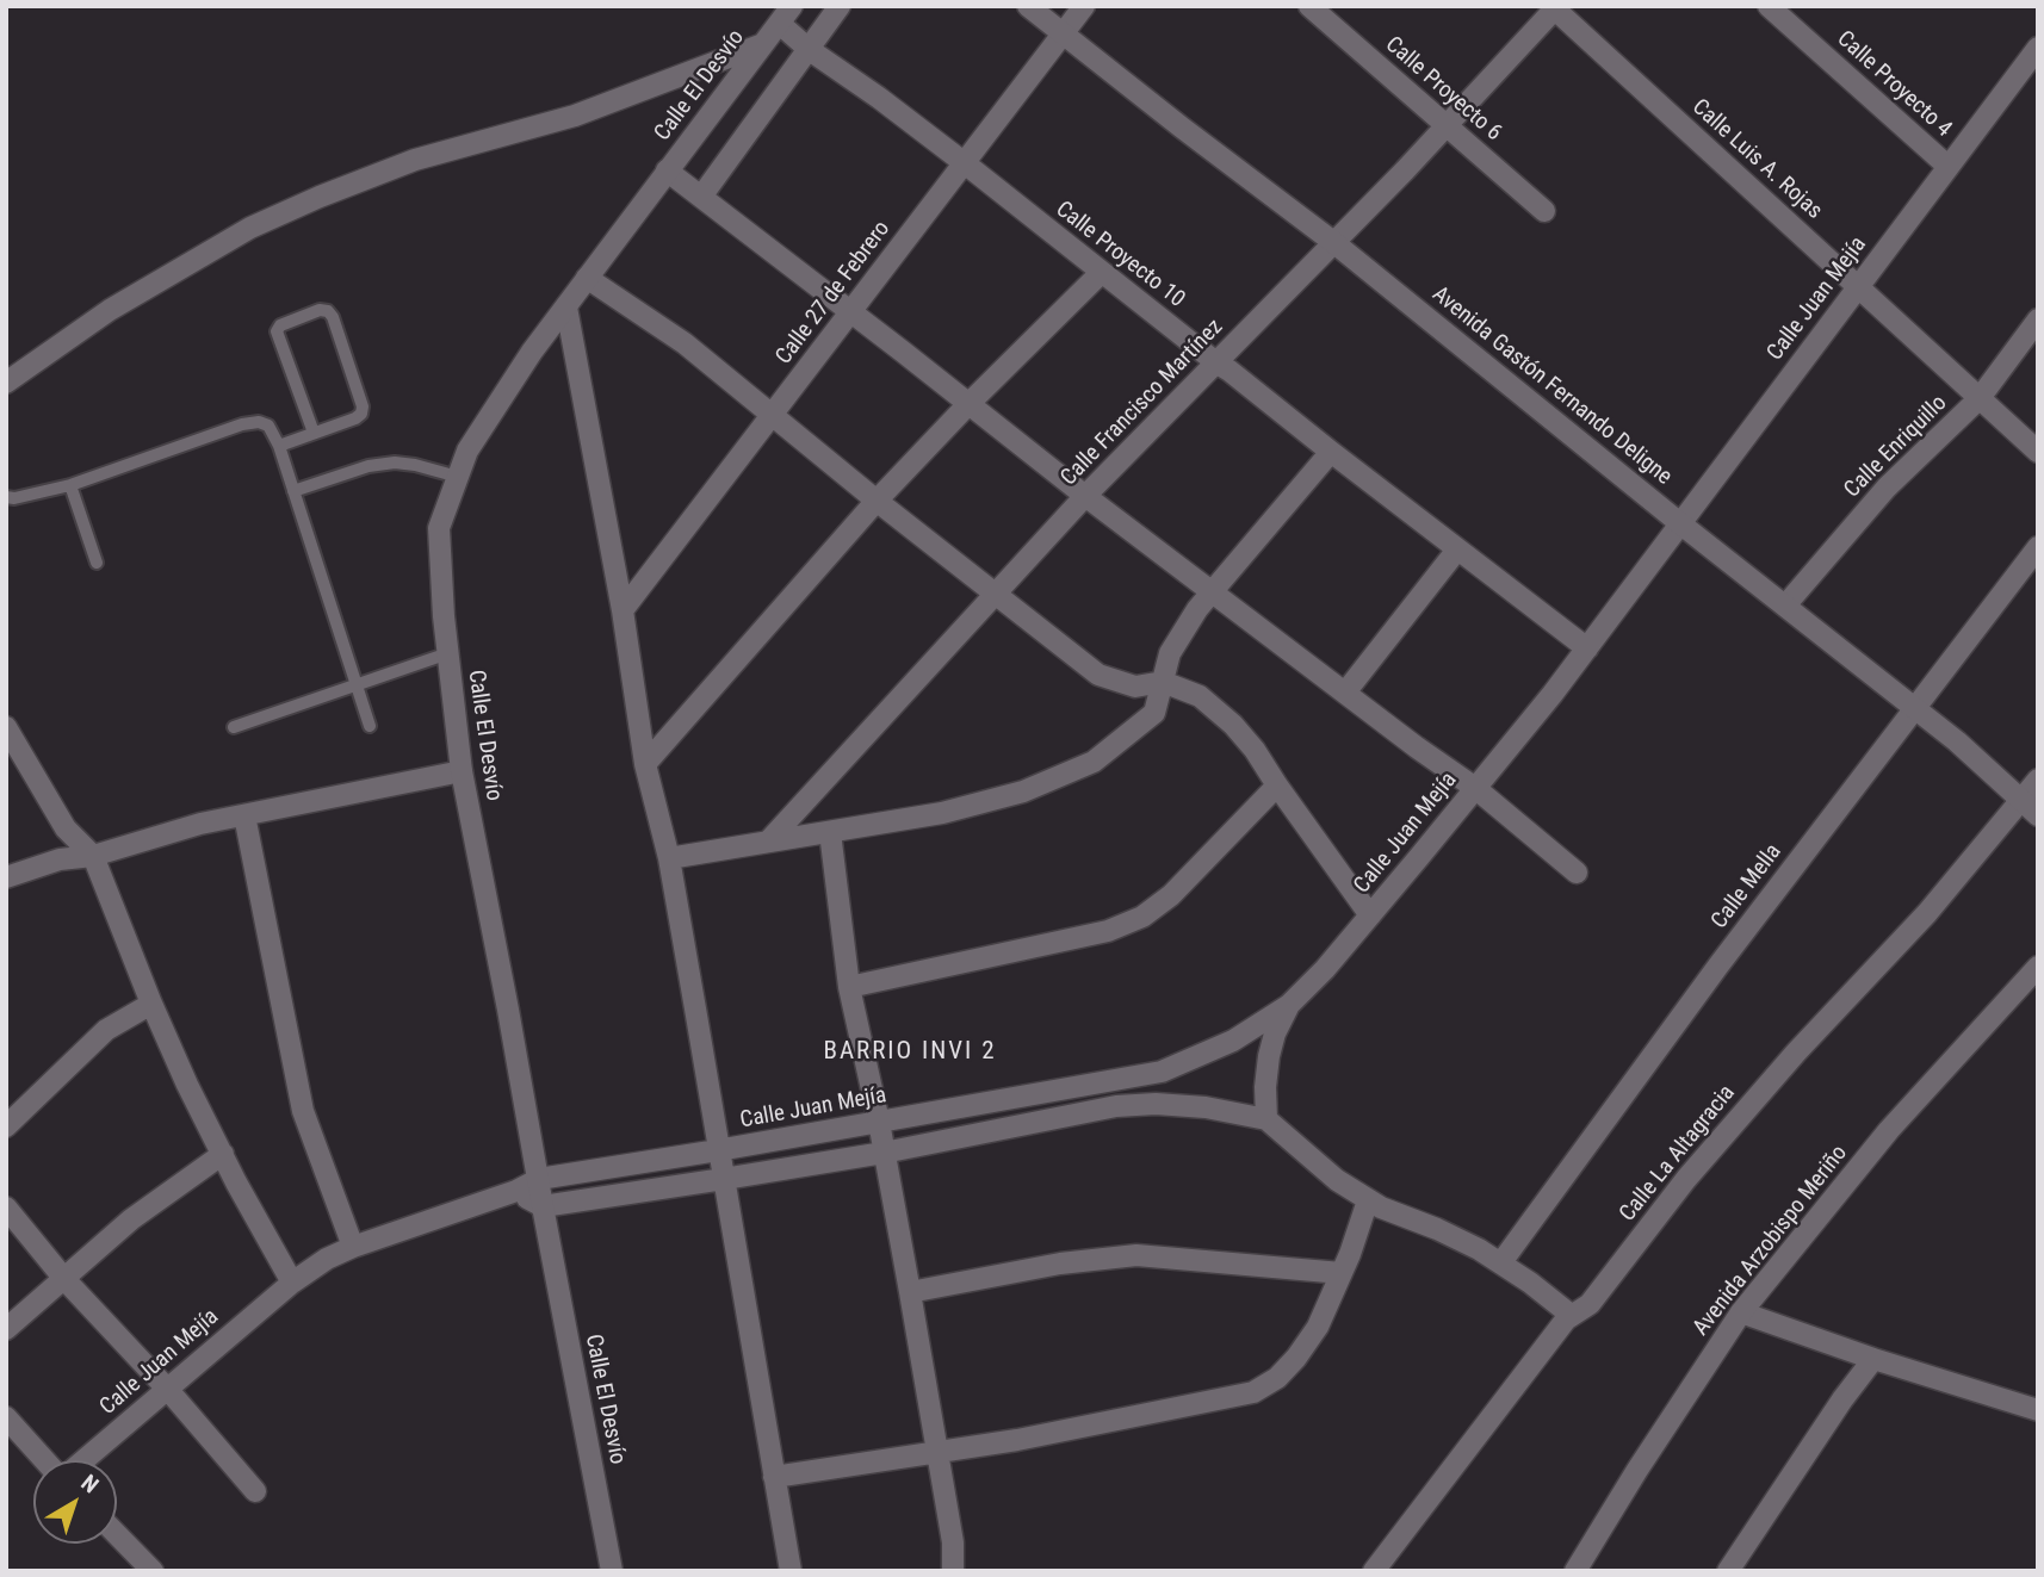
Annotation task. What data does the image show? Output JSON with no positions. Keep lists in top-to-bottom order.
{
  "streets": {
    "street": [
      "Calle Proyecto 4",
      "Calle El Desvío",
      "Calle Proyecto 6",
      "Calle Luis A. Rojas",
      "Calle Proyecto 10",
      "Calle 27 de Febrero",
      "Calle Juan Mejía",
      "Avenida Gastón Fernando Deligne",
      "Calle Francisco Martínez",
      "Calle Enriquillo",
      "Calle Mella",
      "Calle La Altagracia",
      "Avenida Arzobispo Meriño"
    ]
  },
  "crossings": [
    ["Calle Proyecto 4", "Calle Juan Mejía"],
    ["Calle El Desvío", "Calle Proyecto 10"],
    ["Calle El Desvío", "Calle Juan Mejía"],
    ["Calle Proyecto 6", "Calle Francisco Martínez"],
    ["Calle Luis A. Rojas", "Calle Juan Mejía"],
    ["Calle Luis A. Rojas", "Calle Francisco Martínez"],
    ["Calle Luis A. Rojas", "Calle Enriquillo"],
    ["Calle Proyecto 10", "Calle 27 de Febrero"],
    ["Calle Proyecto 10", "Calle Juan Mejía"],
    ["Calle Proyecto 10", "Calle Francisco Martínez"],
    ["Calle 27 de Febrero", "Avenida Gastón Fernando Deligne"],
    ["Calle Juan Mejía", "Avenida Gastón Fernando Deligne"],
    ["Avenida Gastón Fernando Deligne", "Calle Francisco Martínez"],
    ["Avenida Gastón Fernando Deligne", "Calle Enriquillo"],
    ["Avenida Gastón Fernando Deligne", "Calle Mella"],
    ["Avenida Gastón Fernando Deligne", "Calle La Altagracia"]
  ],
  "districts": ["BARRIO INVI 2"],
  "north": "top right"
}
